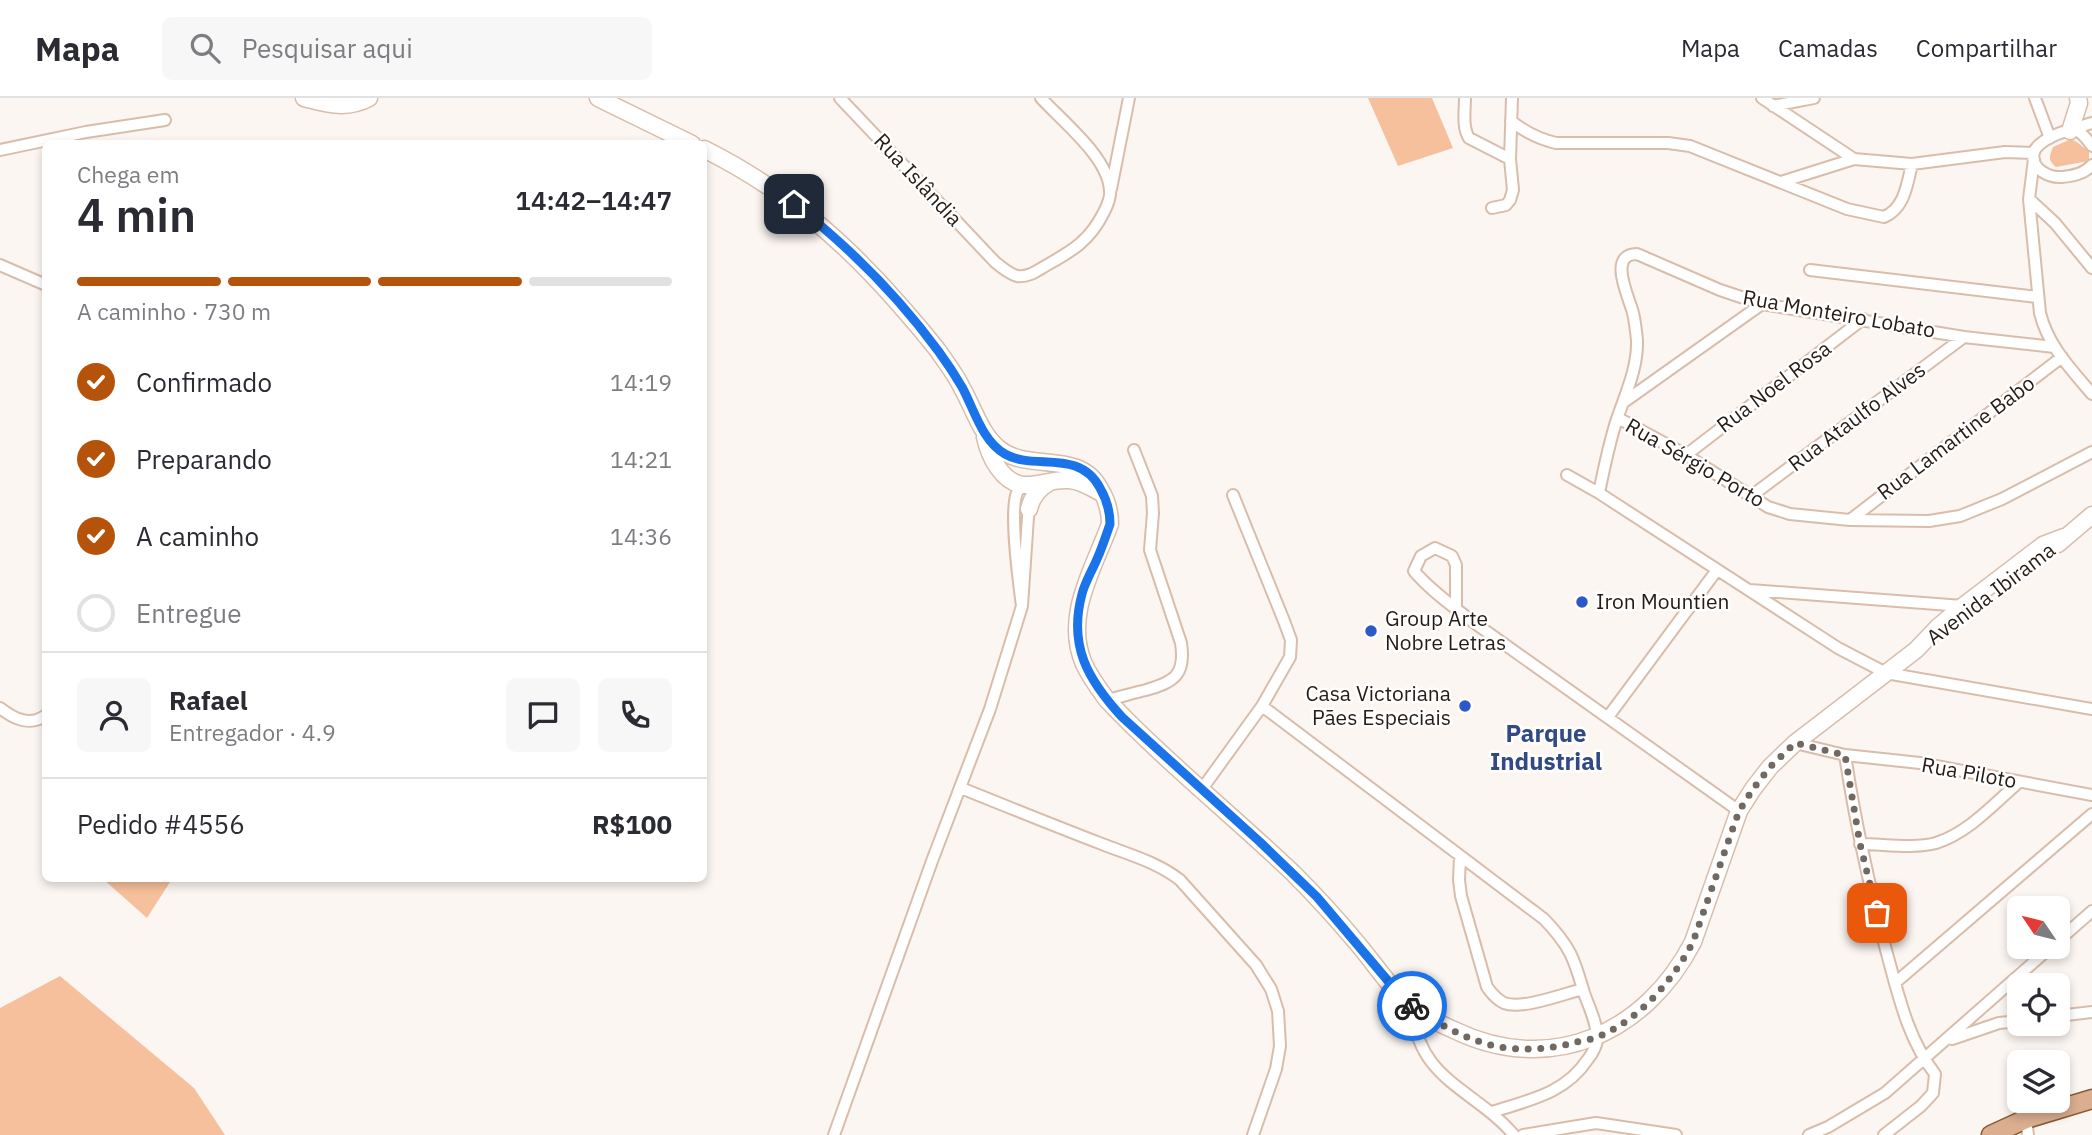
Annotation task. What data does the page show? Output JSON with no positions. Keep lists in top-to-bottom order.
{
  "streets": {
    "main road": ["Avenida Ibirama"],
    "street": [
      "Rua Islândia",
      "Rua Monteiro Lobato",
      "Rua Noel Rosa",
      "Rua Ataulfo Alves",
      "Rua Lamartine Babo",
      "Rua Sérgio Porto",
      "Rua Piloto"
    ]
  },
  "crossings": [
    ["Rua Monteiro Lobato", "Rua Noel Rosa"],
    ["Rua Monteiro Lobato", "Rua Ataulfo Alves"],
    ["Rua Monteiro Lobato", "Rua Sérgio Porto"],
    ["Rua Noel Rosa", "Rua Sérgio Porto"],
    ["Rua Ataulfo Alves", "Rua Sérgio Porto"],
    ["Rua Lamartine Babo", "Rua Sérgio Porto"],
    ["Avenida Ibirama", "Rua Piloto"]
  ],
  "districts": ["Parque Industrial"],
  "places": ["Iron Mountien", "Group Arte Nobre Letras", "Casa Victoriana Pães Especiais"],
  "north": "top left",
  "page": {
    "header": "Mapa",
    "search": "Pesquisar aqui",
    "nav": ["Mapa", "Camadas", "Compartilhar"],
    "heading": ["4 min", "Chega em", "14:42–14:47"],
    "panel": [
      "Rafael",
      "Entregador · 4.9",
      "Pedido #4556",
      "R$100"
    ],
    "bar": "A caminho · 730 m",
    "list": [
      ["Confirmado", "14:19"],
      ["Preparando", "14:21"],
      ["A caminho", "14:36"],
      "Entregue"
    ]
  }
}
